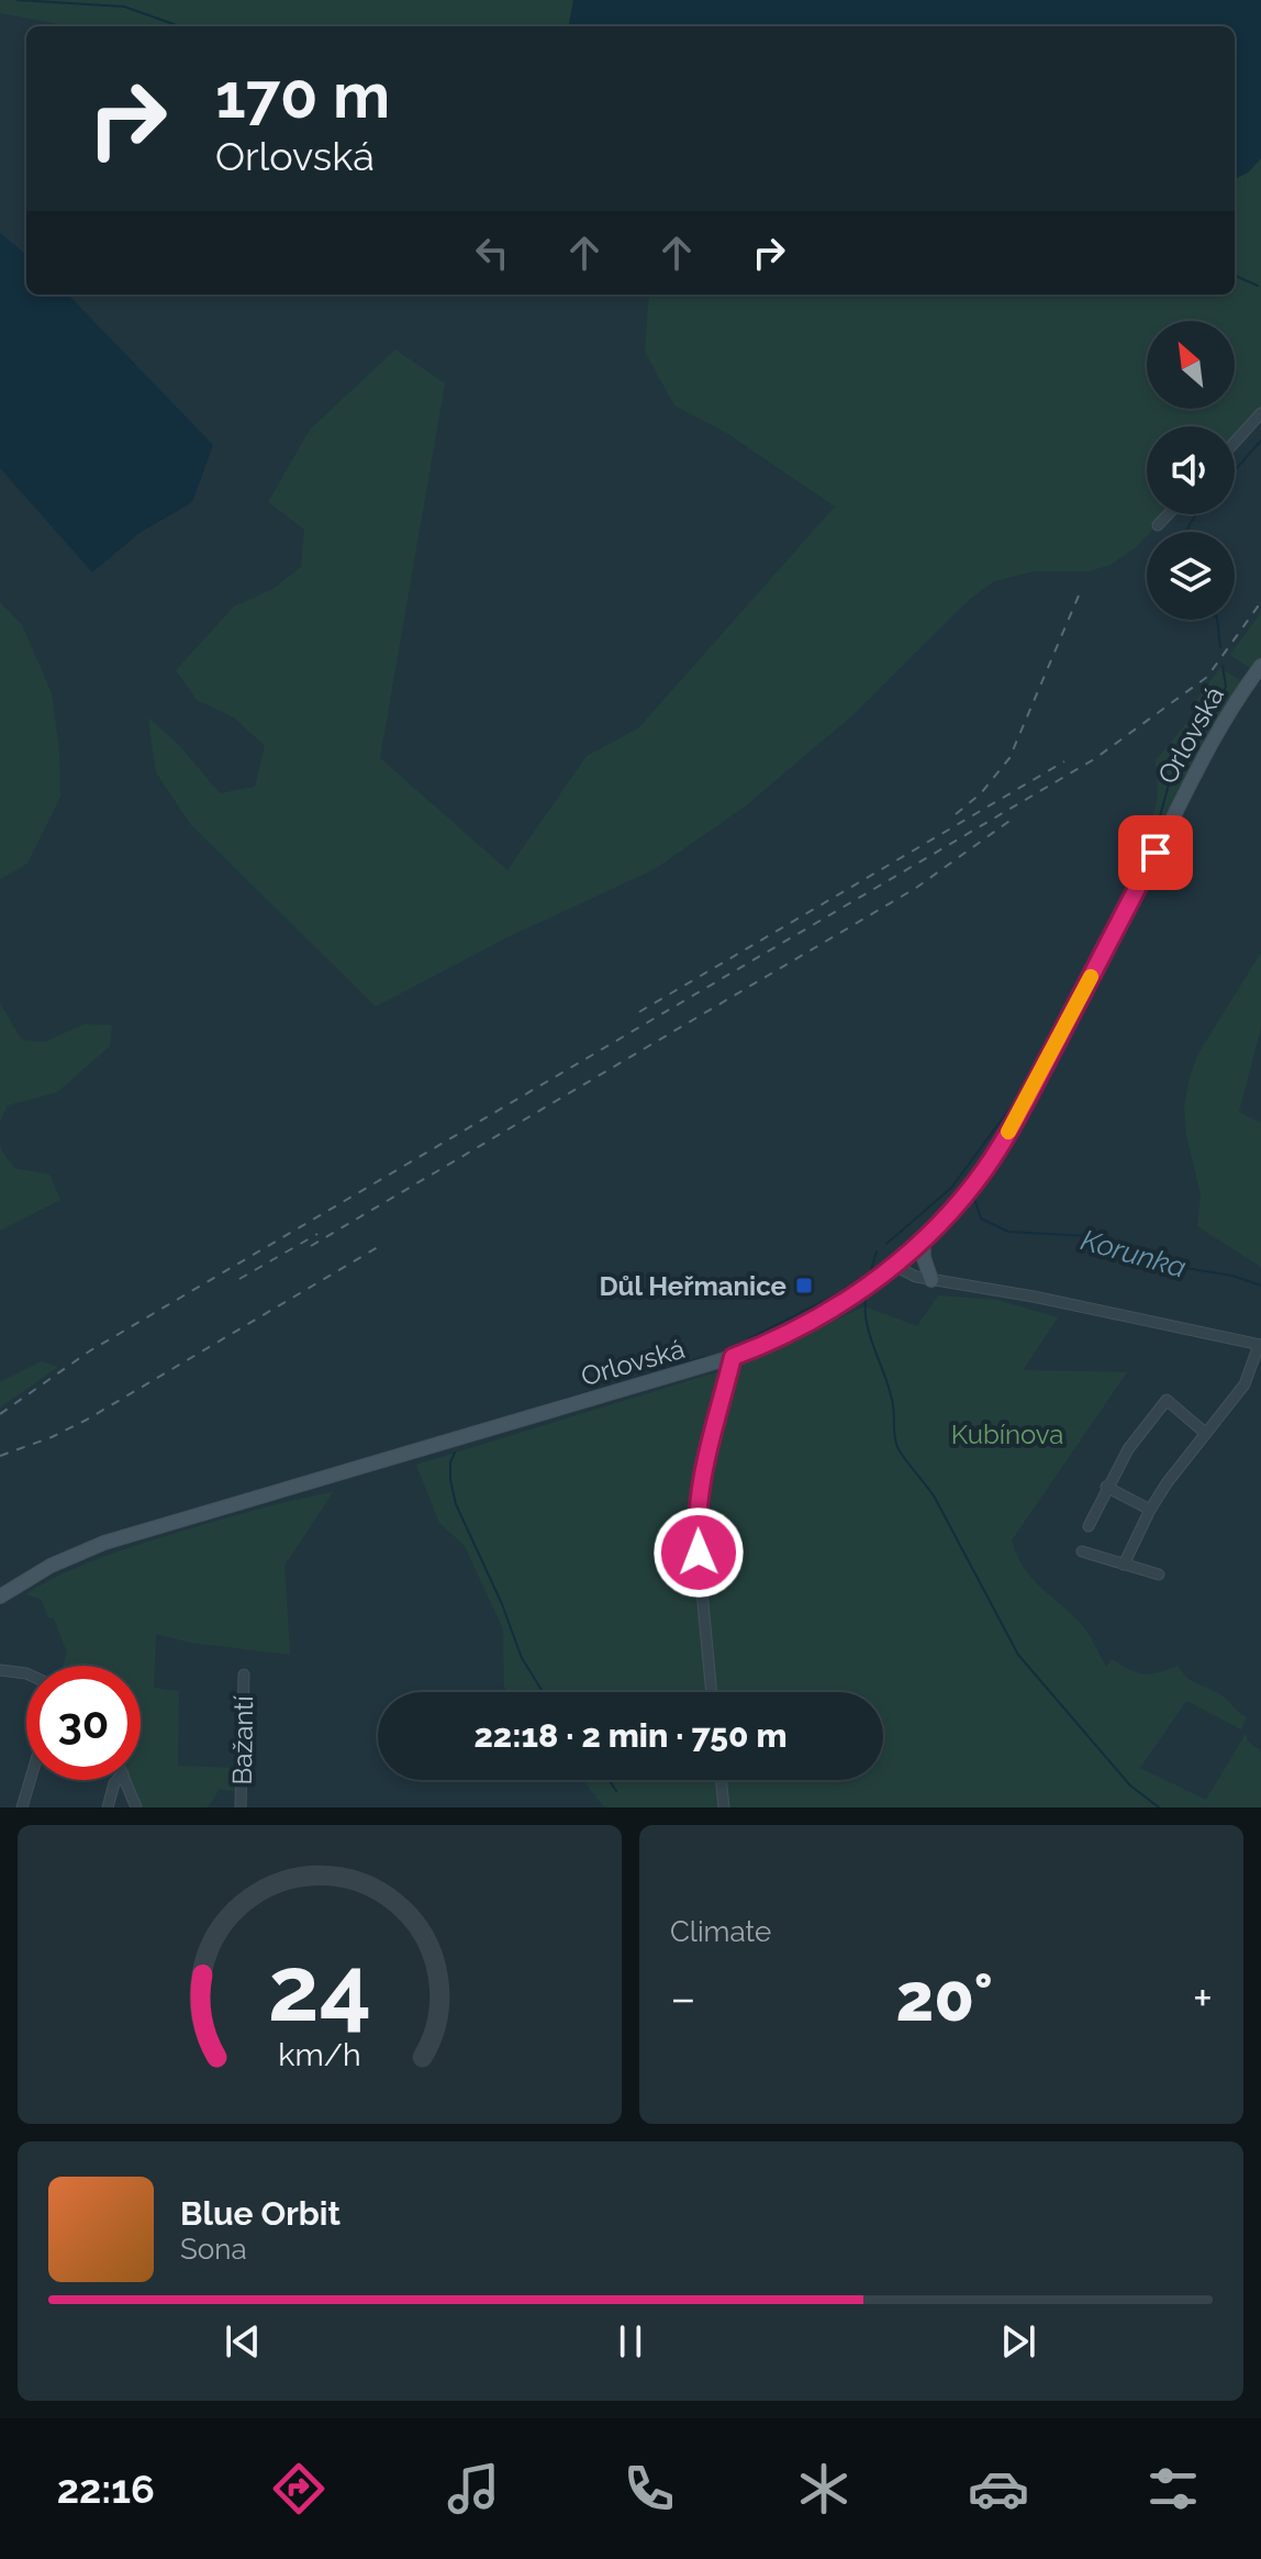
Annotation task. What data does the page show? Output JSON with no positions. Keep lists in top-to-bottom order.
{
  "streets": {
    "main road": ["Orlovská"],
    "street": ["Bažantí"]
  },
  "water": ["Korunka"],
  "parks": ["Kubínova"],
  "places": {
    "transit": ["Důl Heřmanice"]
  },
  "north": "top left",
  "page": {
    "turn": ["170 m", "Orlovská"],
    "limit": "30",
    "trip": "22:18 · 2 min · 750 m",
    "tile": "Climate",
    "heat": ["−", "20°", "+"],
    "song": ["Blue Orbit", "Sona"],
    "tabs": "22:16",
    "gauge": ["24", "km/h"]
  }
}
